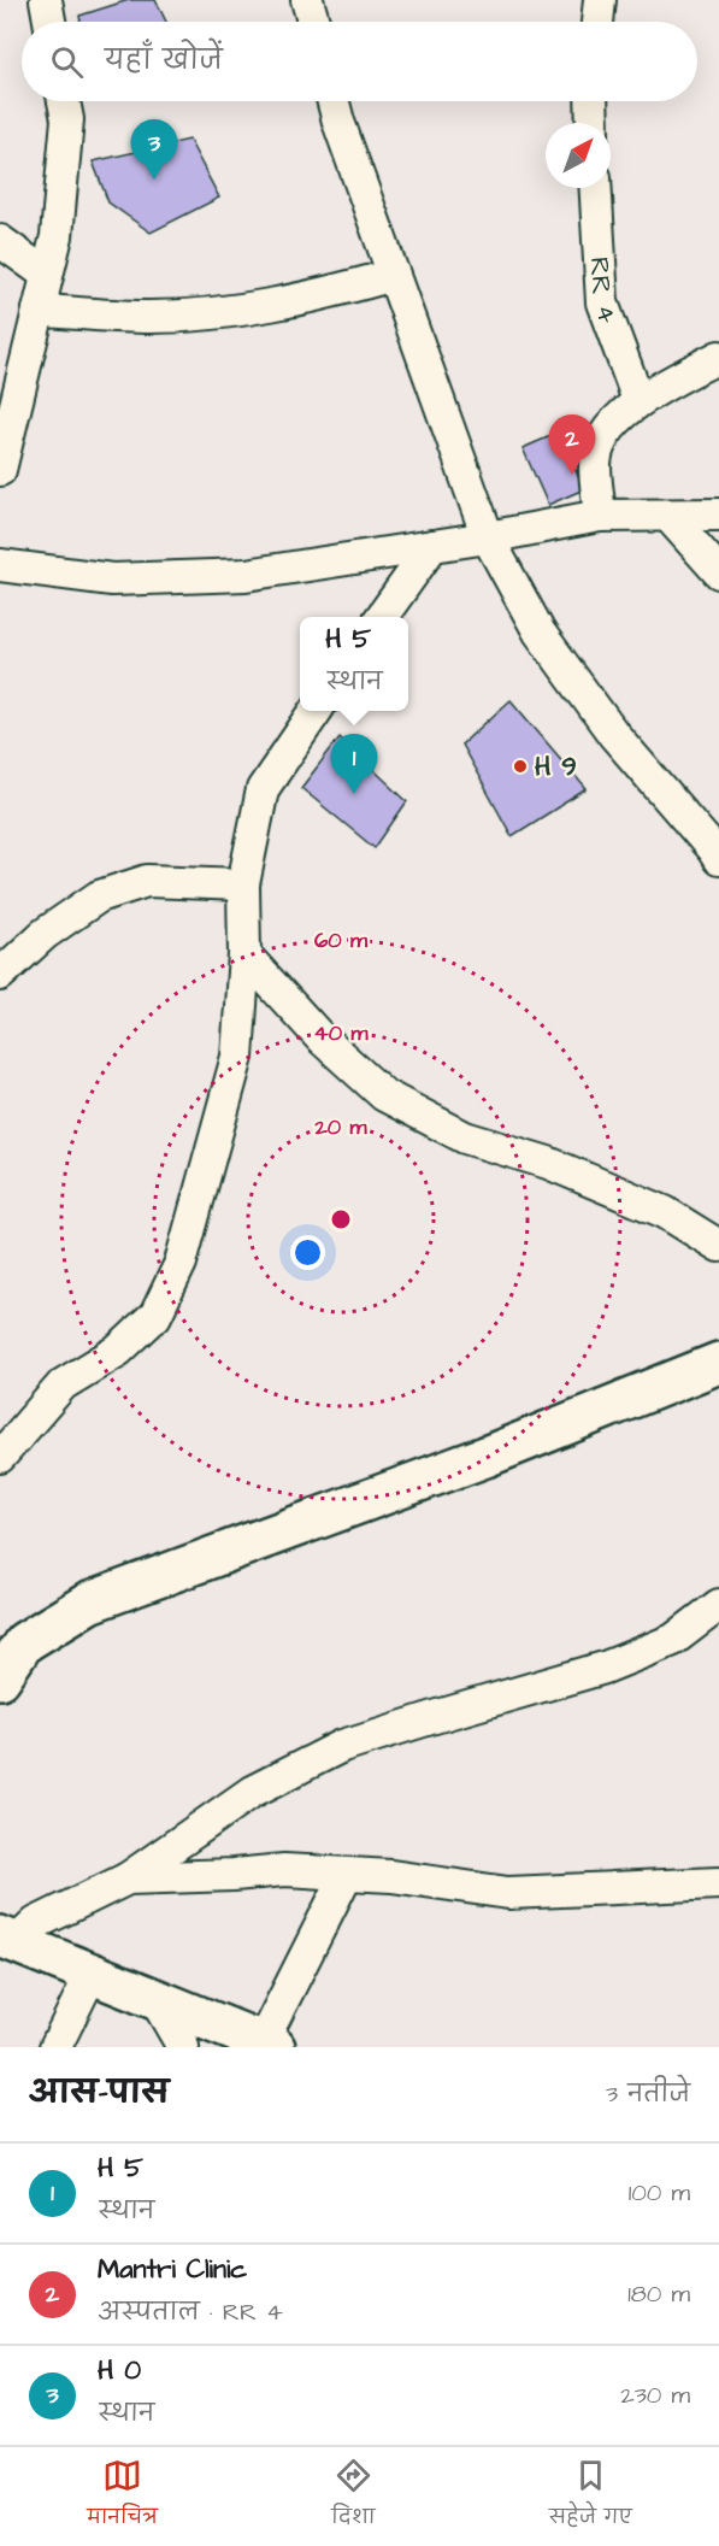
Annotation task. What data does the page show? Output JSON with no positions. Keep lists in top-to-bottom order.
{
  "streets": {
    "street": ["RR 4"]
  },
  "places": ["H 9"],
  "north": "top right",
  "page": {
    "search": "यहाँ खोजें",
    "pins": ["3", "2", "1"],
    "popup": ["H 5", "स्थान"],
    "heading": ["आस-पास", "3 नतीजे"],
    "list": [
      {
        "mark": "1",
        "name": "H 5",
        "note": "स्थान",
        "value": "100 m"
      },
      {
        "mark": "2",
        "name": "Mantri Clinic",
        "note": "अस्पताल · RR 4",
        "value": "180 m"
      },
      {
        "mark": "3",
        "name": "H 0",
        "note": "स्थान",
        "value": "230 m"
      }
    ],
    "nav": ["मानचित्र", "दिशा", "सहेजे गए"]
  },
  "rings": ["60 m", "40 m", "20 m"]
}
